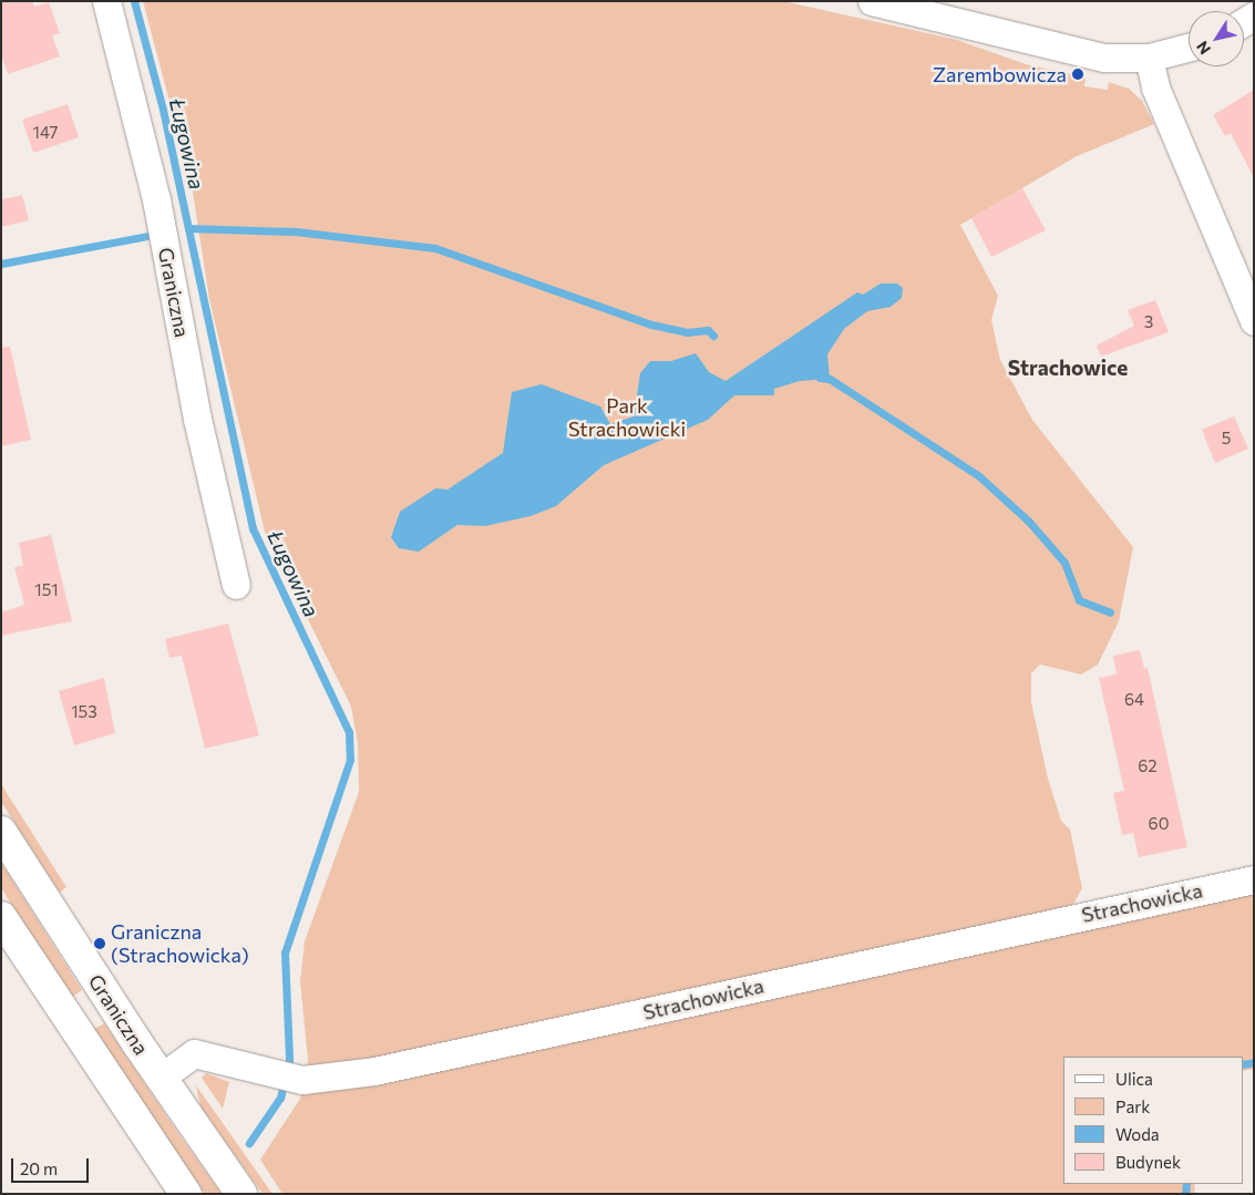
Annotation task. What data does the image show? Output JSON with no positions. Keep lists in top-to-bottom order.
{
  "streets": {
    "main road": ["Graniczna"],
    "street": ["Strachowicka"]
  },
  "crossings": [
    ["Graniczna", "Strachowicka"]
  ],
  "districts": ["Strachowice"],
  "water": ["Ługowina"],
  "parks": ["Park Strachowicki"],
  "places": ["Zarembowicza", "Graniczna (Strachowicka)"],
  "house_numbers": [
    "147",
    "3",
    "5",
    "151",
    "64",
    "153",
    "62",
    "60"
  ],
  "legend": [
    "Ulica",
    "Park",
    "Woda",
    "Budynek"
  ],
  "scale_bar": "20 m",
  "north": "bottom left"
}
